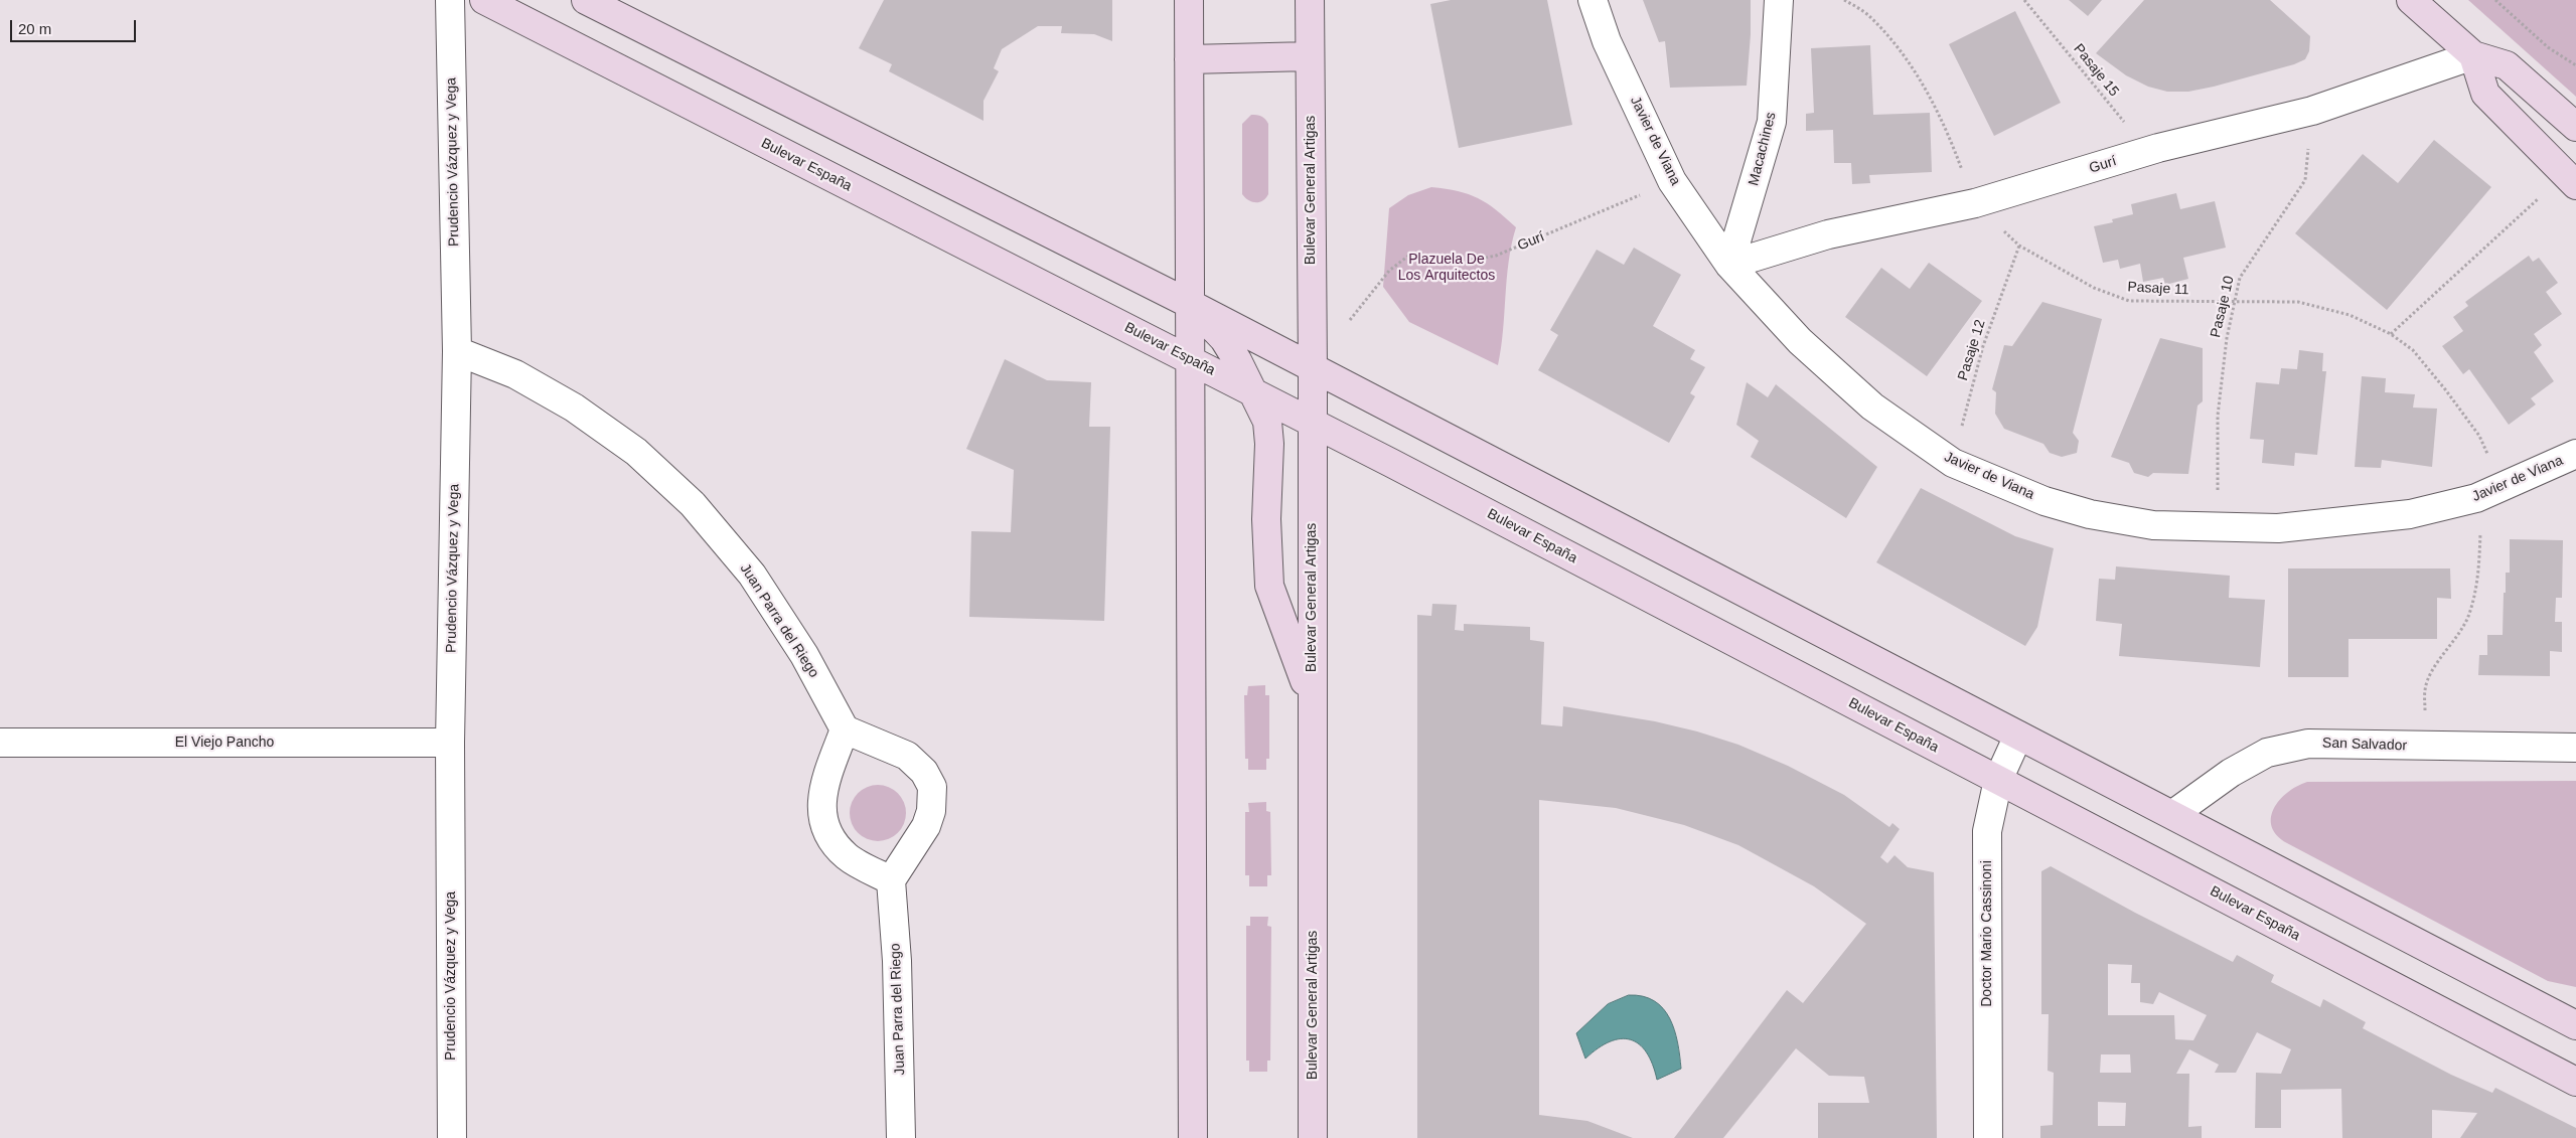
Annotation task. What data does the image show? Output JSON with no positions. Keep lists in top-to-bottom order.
{
  "streets": {
    "main road": ["Bulevar España", "Bulevar General Artigas"],
    "street": [
      "Javier de Viana",
      "Macachines",
      "Prudencio Vázquez y Vega",
      "Gurí",
      "Juan Parra del Riego",
      "El Viejo Pancho",
      "San Salvador",
      "Doctor Mario Cassinoni"
    ],
    "path": [
      "Pasaje 15",
      "Pasaje 11",
      "Pasaje 10",
      "Pasaje 12"
    ]
  },
  "crossings": [
    ["Pasaje 15", "Gurí"],
    ["Javier de Viana", "Macachines"],
    ["Javier de Viana", "Gurí"],
    ["Javier de Viana", "Pasaje 11"],
    ["Javier de Viana", "Pasaje 10"],
    ["Javier de Viana", "Pasaje 12"],
    ["Macachines", "Gurí"],
    ["Prudencio Vázquez y Vega", "Juan Parra del Riego"],
    ["Prudencio Vázquez y Vega", "El Viejo Pancho"],
    ["Bulevar España", "Bulevar General Artigas"],
    ["Bulevar España", "Doctor Mario Cassinoni"],
    ["Gurí", "Pasaje 11"],
    ["Gurí", "Pasaje 10"],
    ["Pasaje 11", "Pasaje 10"],
    ["Pasaje 11", "Pasaje 12"],
    ["Pasaje 11", "San Salvador"]
  ],
  "parks": ["Plazuela De Los Arquitectos"],
  "scale_bar": "20 m"
}
